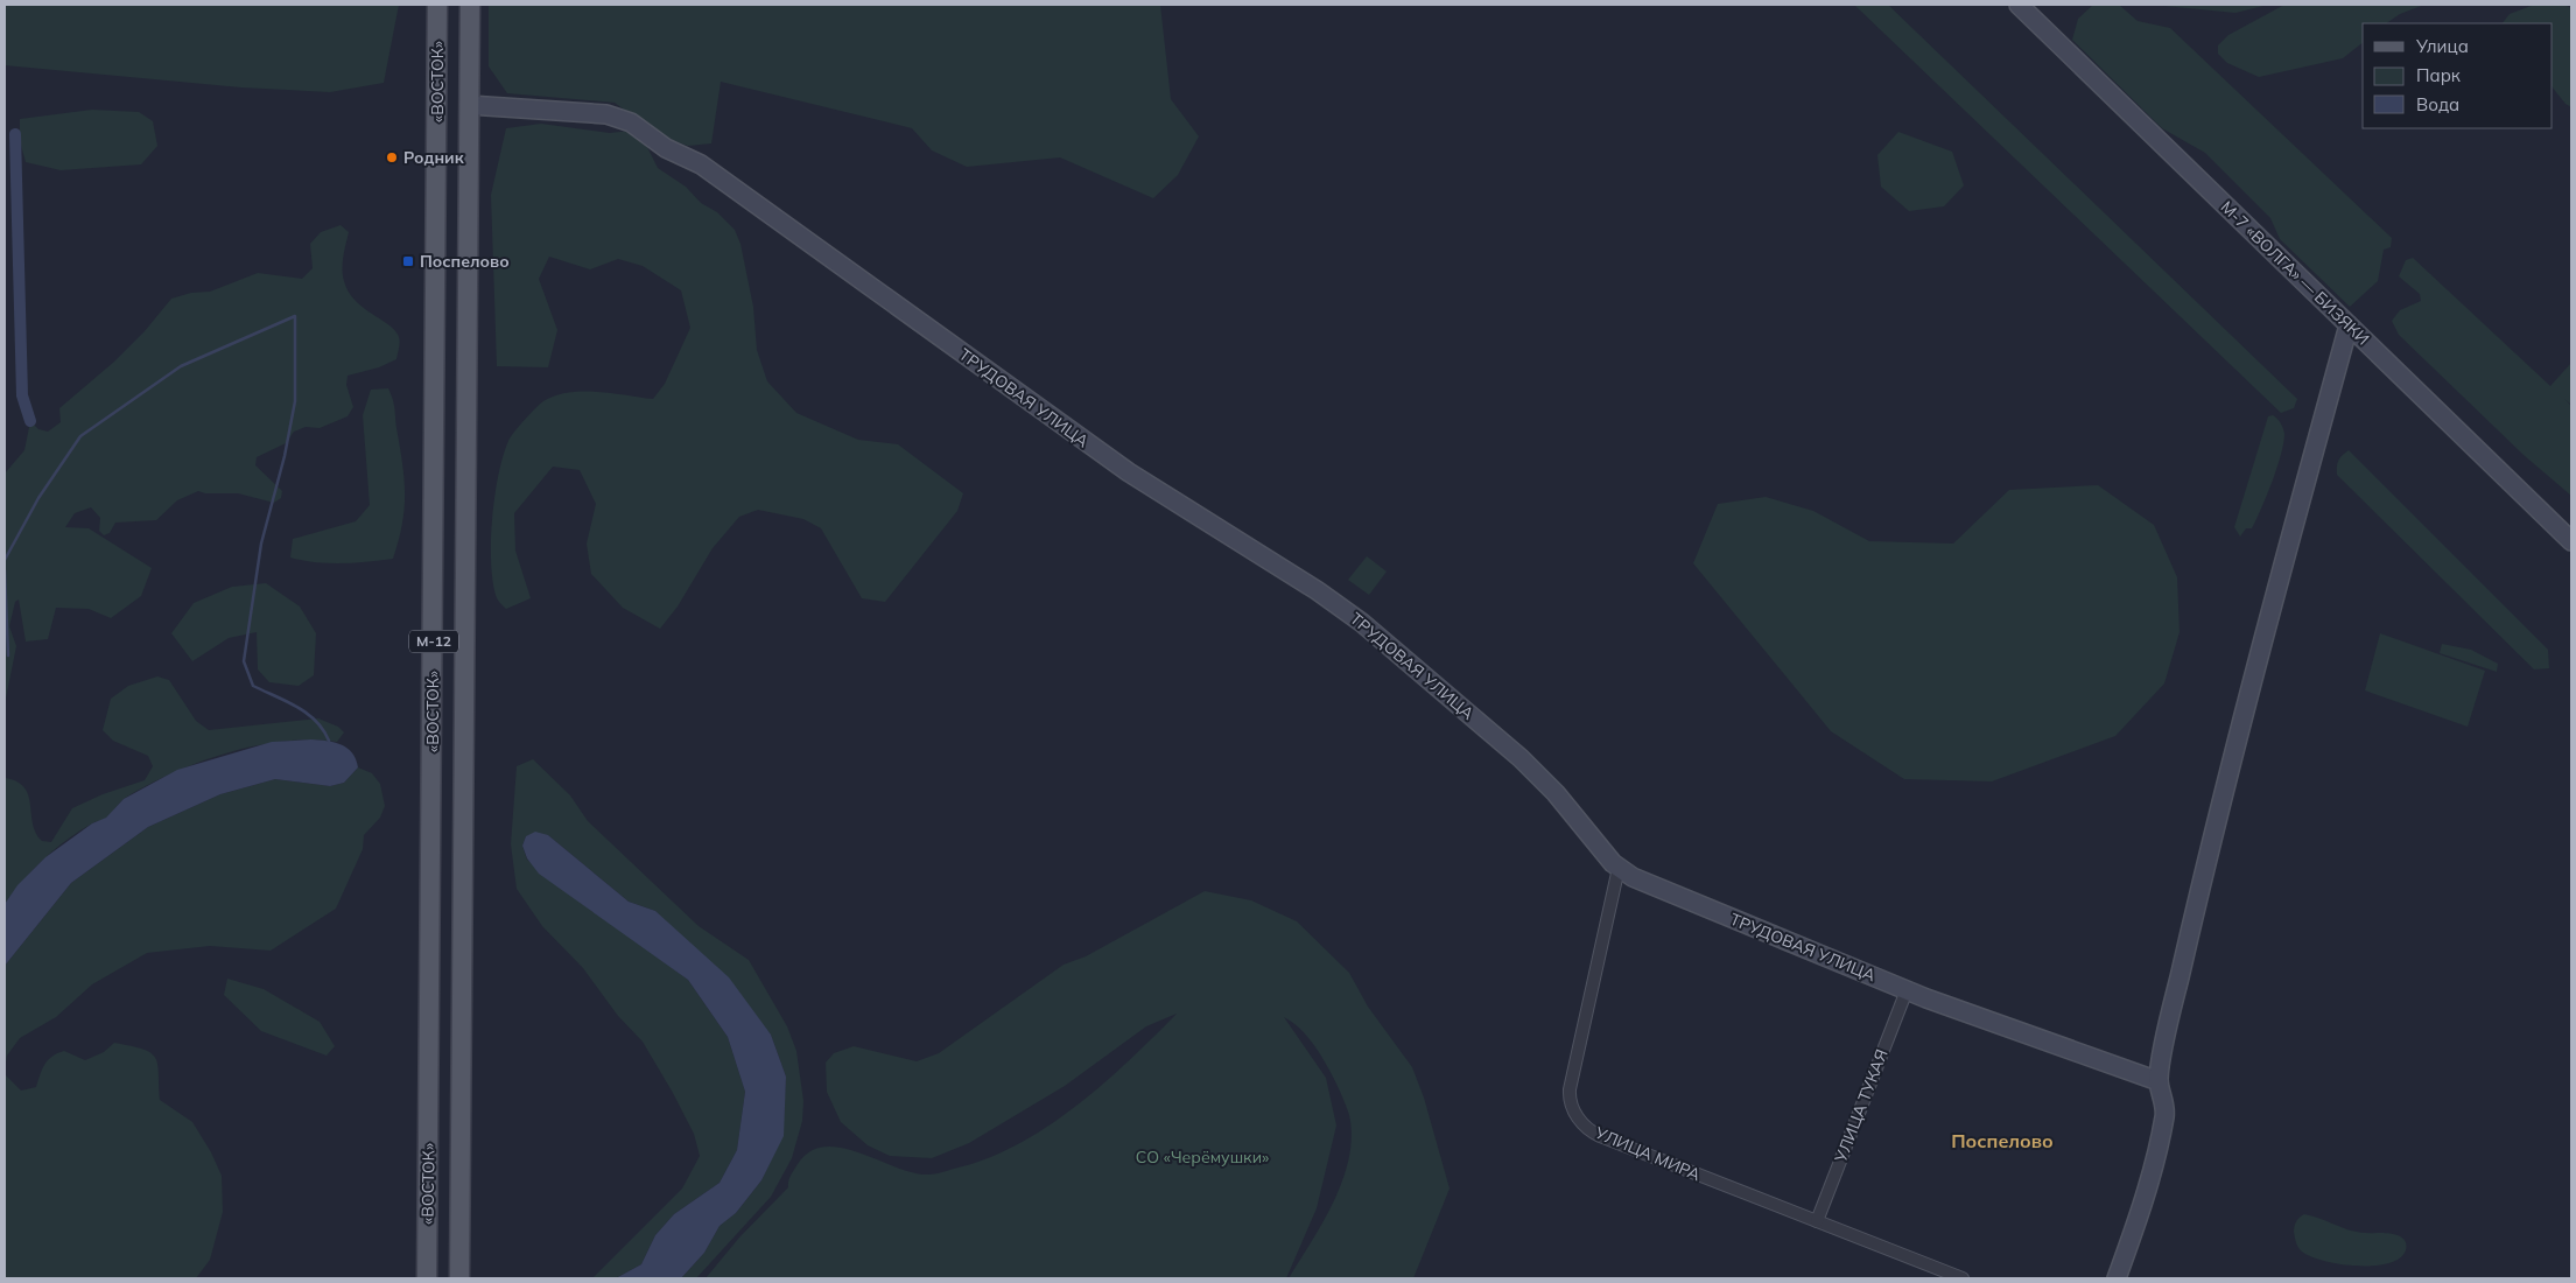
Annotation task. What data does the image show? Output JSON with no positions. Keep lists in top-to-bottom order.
{
  "streets": {
    "main road": ["«ВОСТОК»", "М-12"],
    "street": [
      "М-7 «ВОЛГА» — БИЗЯКИ",
      "ТРУДОВАЯ УЛИЦА",
      "УЛИЦА ТУКАЯ",
      "УЛИЦА МИРА"
    ]
  },
  "crossings": [
    ["«ВОСТОК»", "ТРУДОВАЯ УЛИЦА"],
    ["ТРУДОВАЯ УЛИЦА", "УЛИЦА ТУКАЯ"],
    ["ТРУДОВАЯ УЛИЦА", "УЛИЦА МИРА"],
    ["УЛИЦА ТУКАЯ", "УЛИЦА МИРА"]
  ],
  "districts": ["Поспелово"],
  "parks": ["СО «Черёмушки»"],
  "places": {
    "other": ["Родник"],
    "transit": ["Поспелово"]
  },
  "legend": ["Улица", "Парк", "Вода"]
}
